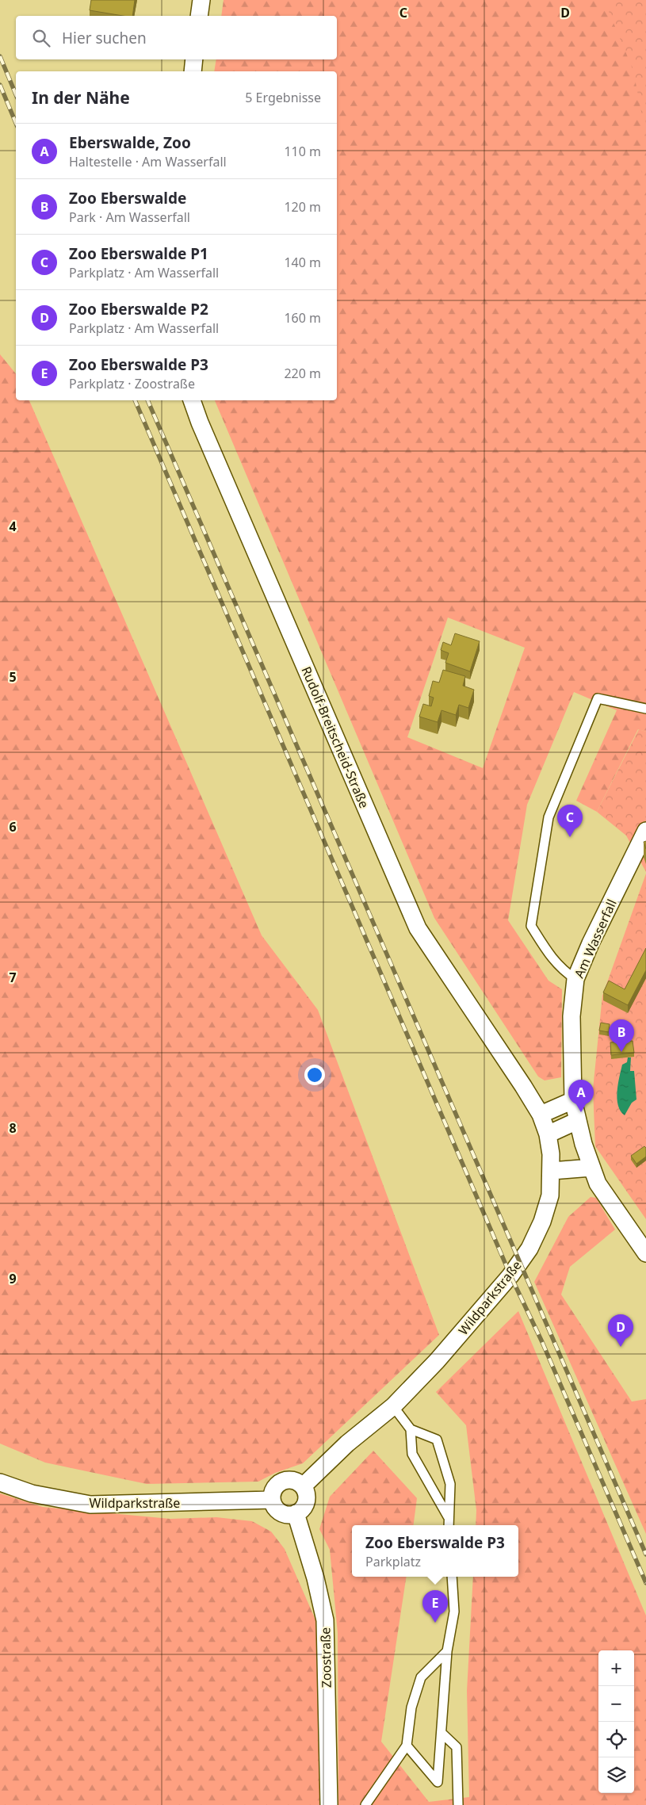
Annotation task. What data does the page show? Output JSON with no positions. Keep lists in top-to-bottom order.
{
  "streets": {
    "street": [
      "Rudolf-Breitscheid-Straße",
      "Am Wasserfall",
      "Wildparkstraße",
      "Zoostraße"
    ]
  },
  "crossings": [
    ["Rudolf-Breitscheid-Straße", "Wildparkstraße"],
    ["Wildparkstraße", "Zoostraße"]
  ],
  "page": {
    "search": "Hier suchen",
    "heading": ["In der Nähe", "5 Ergebnisse"],
    "list": [
      {
        "mark": "A",
        "name": "Eberswalde, Zoo",
        "note": "Haltestelle · Am Wasserfall",
        "value": "110 m"
      },
      {
        "mark": "B",
        "name": "Zoo Eberswalde",
        "note": "Park · Am Wasserfall",
        "value": "120 m"
      },
      {
        "mark": "C",
        "name": "Zoo Eberswalde P1",
        "note": "Parkplatz · Am Wasserfall",
        "value": "140 m"
      },
      {
        "mark": "D",
        "name": "Zoo Eberswalde P2",
        "note": "Parkplatz · Am Wasserfall",
        "value": "160 m"
      },
      {
        "mark": "E",
        "name": "Zoo Eberswalde P3",
        "note": "Parkplatz · Zoostraße",
        "value": "220 m"
      }
    ],
    "pins": [
      "C",
      "B",
      "A",
      "D",
      "E"
    ],
    "popup": ["Zoo Eberswalde P3", "Parkplatz"],
    "map_buttons": ["+", "−"]
  },
  "grid": {
    "columns": ["C", "D"],
    "rows": [
      "4",
      "5",
      "6",
      "7",
      "8",
      "9"
    ]
  }
}
